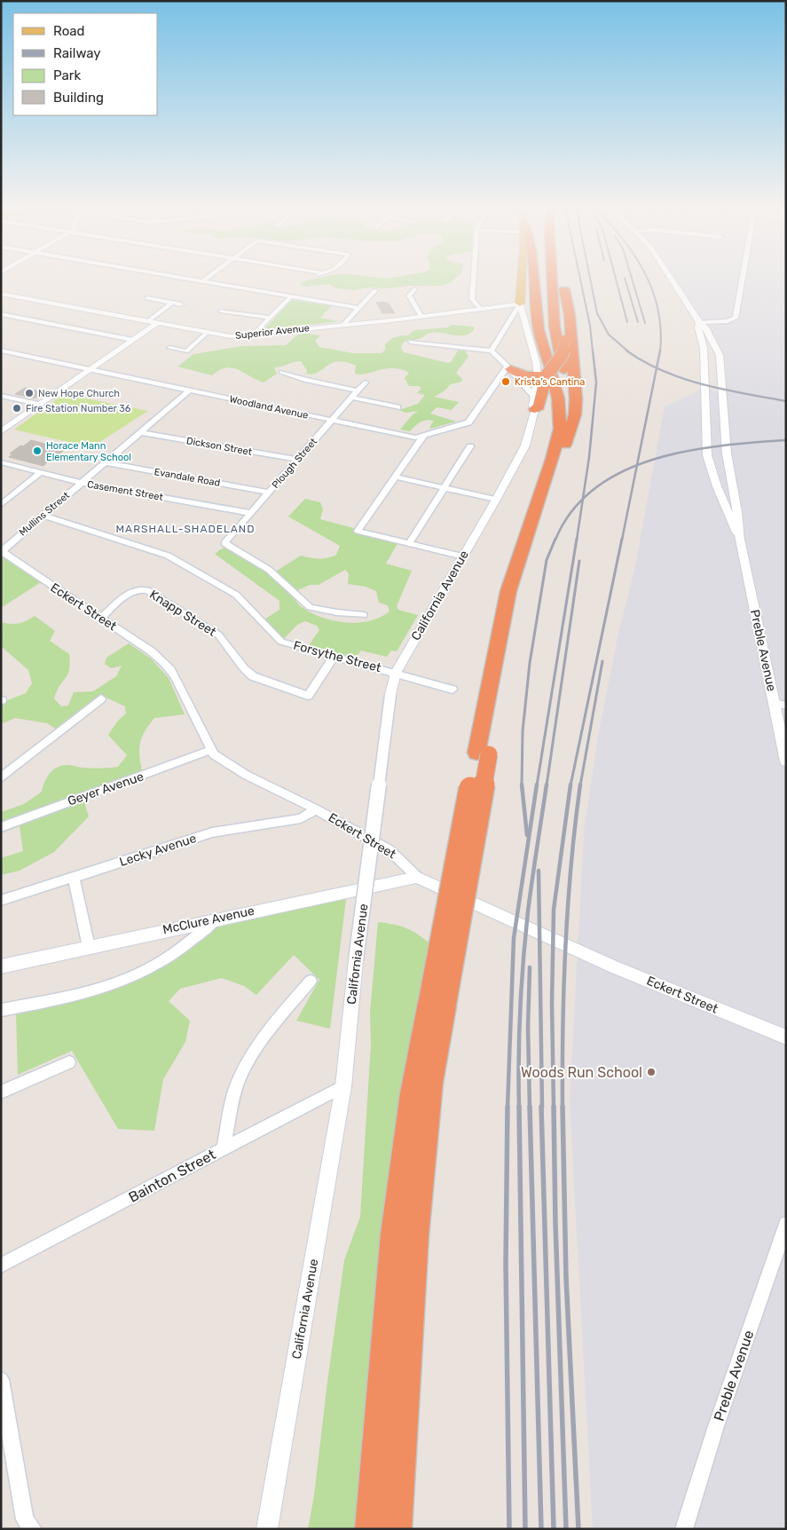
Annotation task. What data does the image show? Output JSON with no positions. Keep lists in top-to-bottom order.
{
  "streets": {
    "street": [
      "Superior Avenue",
      "Woodland Avenue",
      "Dickson Street",
      "Plough Street",
      "Evandale Road",
      "Casement Street",
      "Mullins Street",
      "California Avenue",
      "Eckert Street",
      "Knapp Street",
      "Preble Avenue",
      "Forsythe Street",
      "Geyer Avenue",
      "Lecky Avenue",
      "McClure Avenue",
      "Bainton Street"
    ]
  },
  "crossings": [
    ["Woodland Avenue", "Plough Street"],
    ["Woodland Avenue", "Mullins Street"],
    ["Dickson Street", "Plough Street"],
    ["Dickson Street", "Mullins Street"],
    ["Plough Street", "Evandale Road"],
    ["Plough Street", "Casement Street"],
    ["Evandale Road", "Mullins Street"],
    ["Casement Street", "Mullins Street"],
    ["Mullins Street", "Eckert Street"],
    ["Mullins Street", "Forsythe Street"],
    ["California Avenue", "Forsythe Street"],
    ["California Avenue", "Bainton Street"],
    ["Eckert Street", "Knapp Street"],
    ["Eckert Street", "Geyer Avenue"],
    ["Eckert Street", "Lecky Avenue"],
    ["Eckert Street", "McClure Avenue"],
    ["Knapp Street", "Forsythe Street"]
  ],
  "districts": ["MARSHALL-SHADELAND"],
  "places": [
    "Krista’s Cantina",
    "New Hope Church",
    "Fire Station Number 36",
    "Horace Mann Elementary School",
    "Woods Run School"
  ],
  "legend": [
    "Road",
    "Railway",
    "Park",
    "Building"
  ]
}
